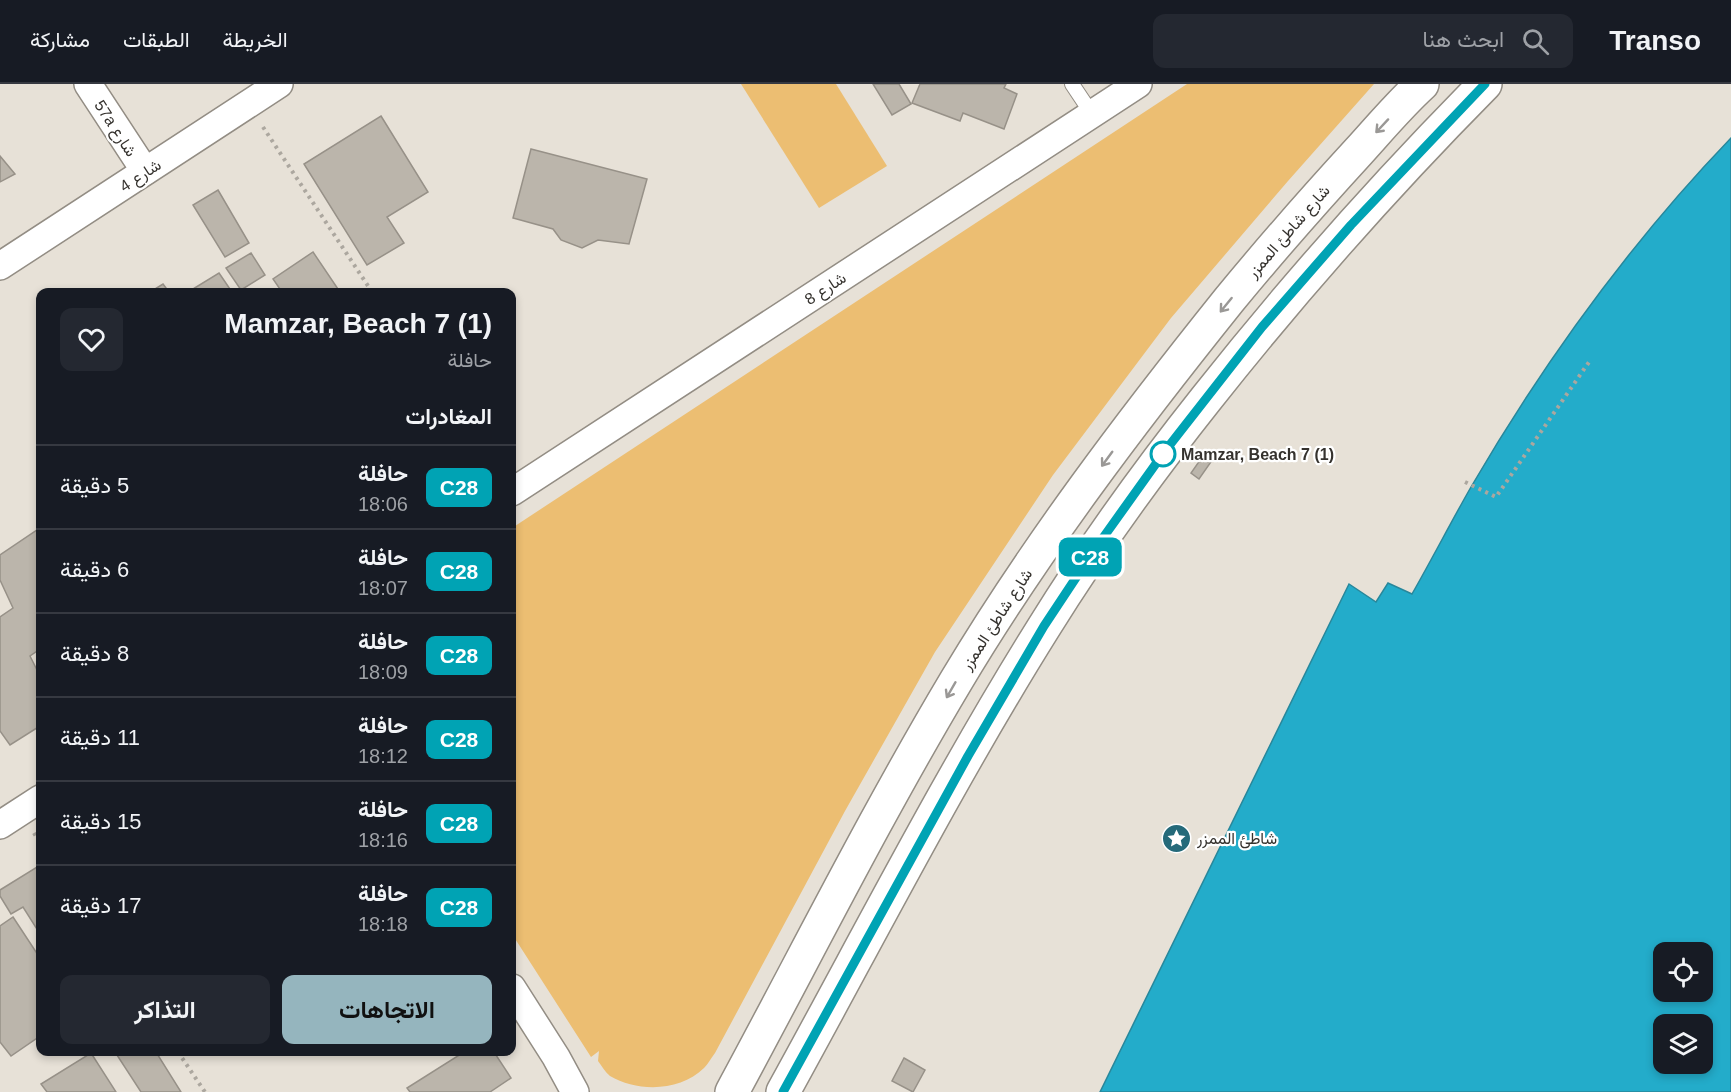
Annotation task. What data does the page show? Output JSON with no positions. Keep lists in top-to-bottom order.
{
  "streets": {
    "main road": ["شارع شاطئ الممزر"],
    "street": ["57a شارع", "شارع 4", "شارع 8"]
  },
  "crossings": [
    ["57a شارع", "شارع 4"]
  ],
  "places": {
    "other": ["Mamzar, Beach 7 (1)"],
    "place": ["شاطئ الممزر"]
  },
  "lines": ["bus line C28"],
  "page": {
    "header": "Transo",
    "search": "ابحث هنا",
    "nav": ["الخريطة", "الطبقات", "مشاركة"],
    "on_map": "C28",
    "heading": [
      ["Mamzar, Beach 7 (1)", "حافلة"],
      "المغادرات"
    ],
    "list": [
      {
        "mark": "C28",
        "name": "حافلة",
        "note": "18:06",
        "value": "5 دقيقة"
      },
      {
        "mark": "C28",
        "name": "حافلة",
        "note": "18:07",
        "value": "6 دقيقة"
      },
      {
        "mark": "C28",
        "name": "حافلة",
        "note": "18:09",
        "value": "8 دقيقة"
      },
      {
        "mark": "C28",
        "name": "حافلة",
        "note": "18:12",
        "value": "11 دقيقة"
      },
      {
        "mark": "C28",
        "name": "حافلة",
        "note": "18:16",
        "value": "15 دقيقة"
      },
      {
        "mark": "C28",
        "name": "حافلة",
        "note": "18:18",
        "value": "17 دقيقة"
      }
    ],
    "buttons": ["الاتجاهات", "التذاكر"]
  }
}
